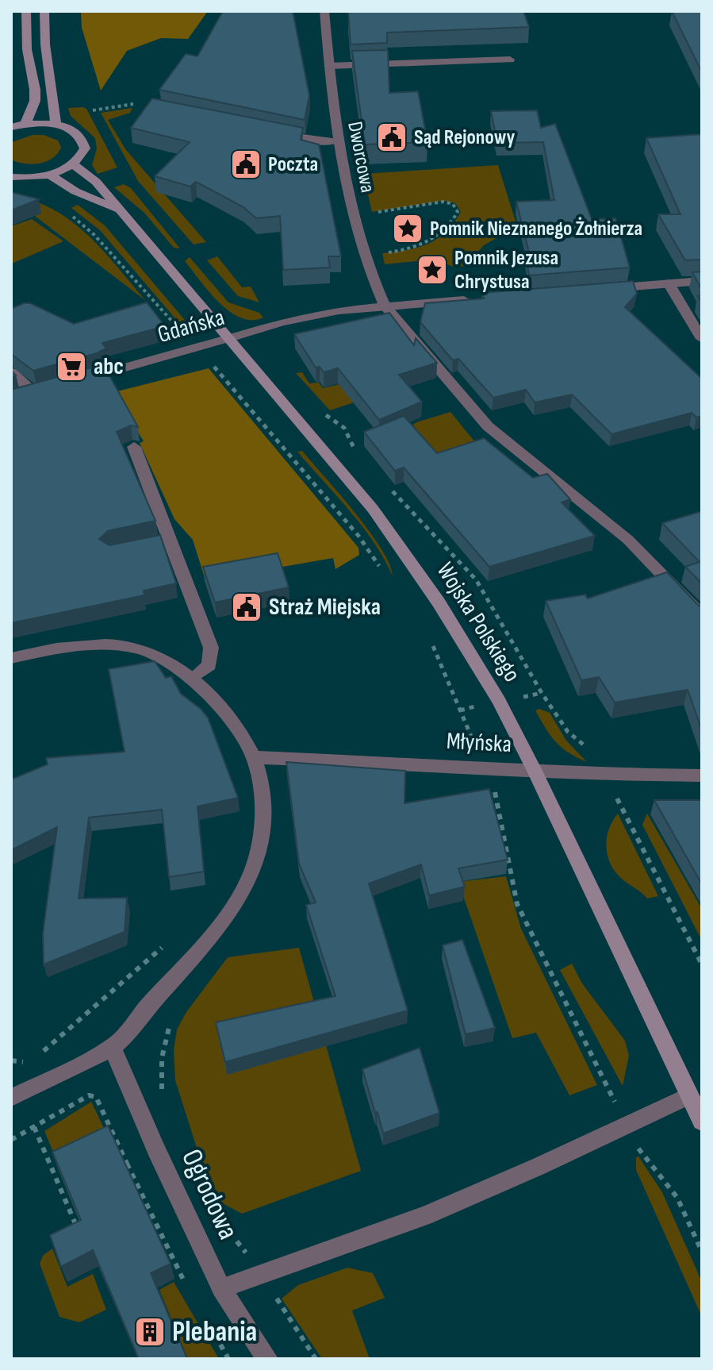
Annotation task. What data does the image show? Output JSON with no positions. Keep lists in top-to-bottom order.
{
  "streets": {
    "main road": ["Wojska Polskiego"],
    "street": [
      "Dworcowa",
      "Gdańska",
      "Młyńska",
      "Ogrodowa"
    ]
  },
  "crossings": [
    ["Dworcowa", "Gdańska"],
    ["Gdańska", "Wojska Polskiego"],
    ["Wojska Polskiego", "Młyńska"]
  ],
  "places": {
    "public building": ["Sąd Rejonowy", "Poczta", "Straż Miejska"],
    "place": ["Pomnik Nieznanego Żołnierza", "Pomnik Jezusa Chrystusa"],
    "supermarket": ["abc"],
    "building": ["Plebania"]
  }
}
